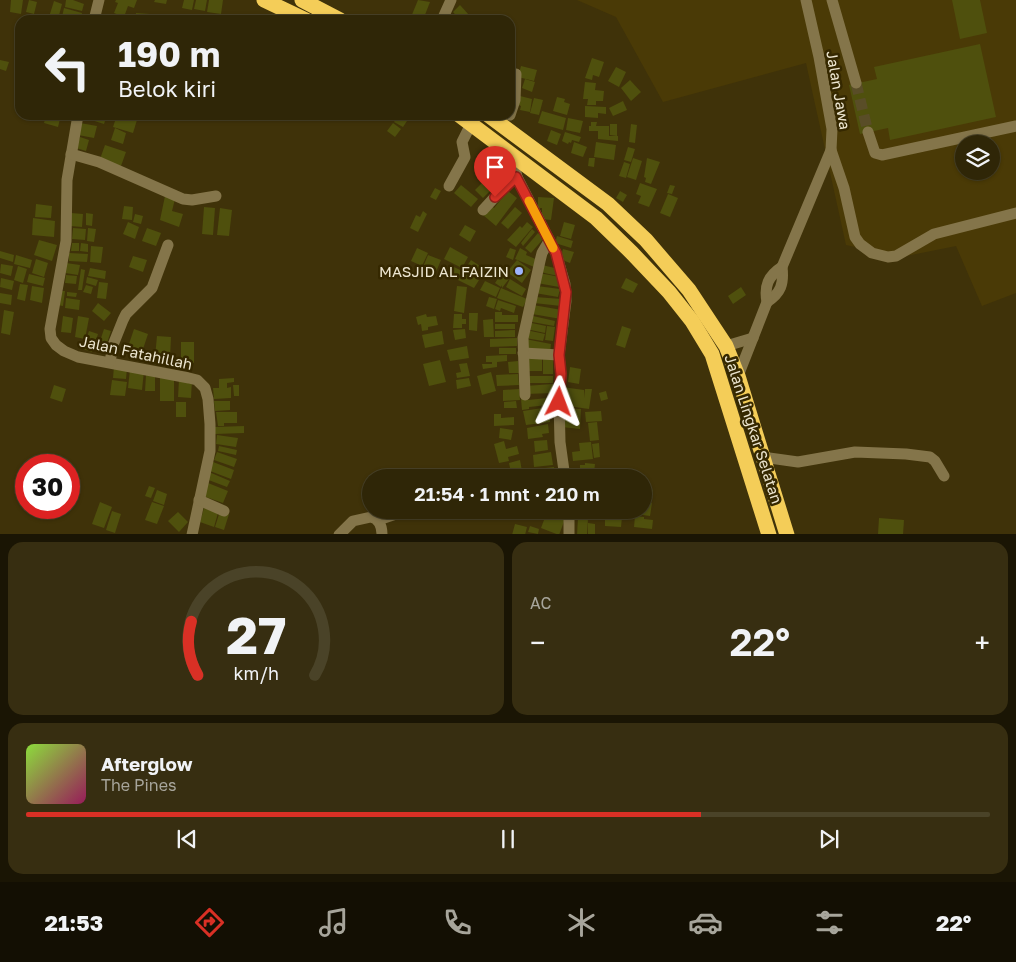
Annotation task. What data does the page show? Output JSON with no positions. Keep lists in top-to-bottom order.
{
  "streets": {
    "highway": ["Jalan Lingkar Selatan"],
    "street": ["Jalan Jawa", "Jalan Fatahillah"]
  },
  "crossings": [
    ["Jalan Jawa", "Jalan Lingkar Selatan"]
  ],
  "places": ["MASJID AL FAIZIN"],
  "page": {
    "turn": ["190 m", "Belok kiri"],
    "limit": "30",
    "trip": "21:54 · 1 mnt · 210 m",
    "tile": "AC",
    "heat": ["−", "22°", "+"],
    "song": ["Afterglow", "The Pines"],
    "tabs": ["21:53", "22°"],
    "gauge": ["27", "km/h"]
  }
}
